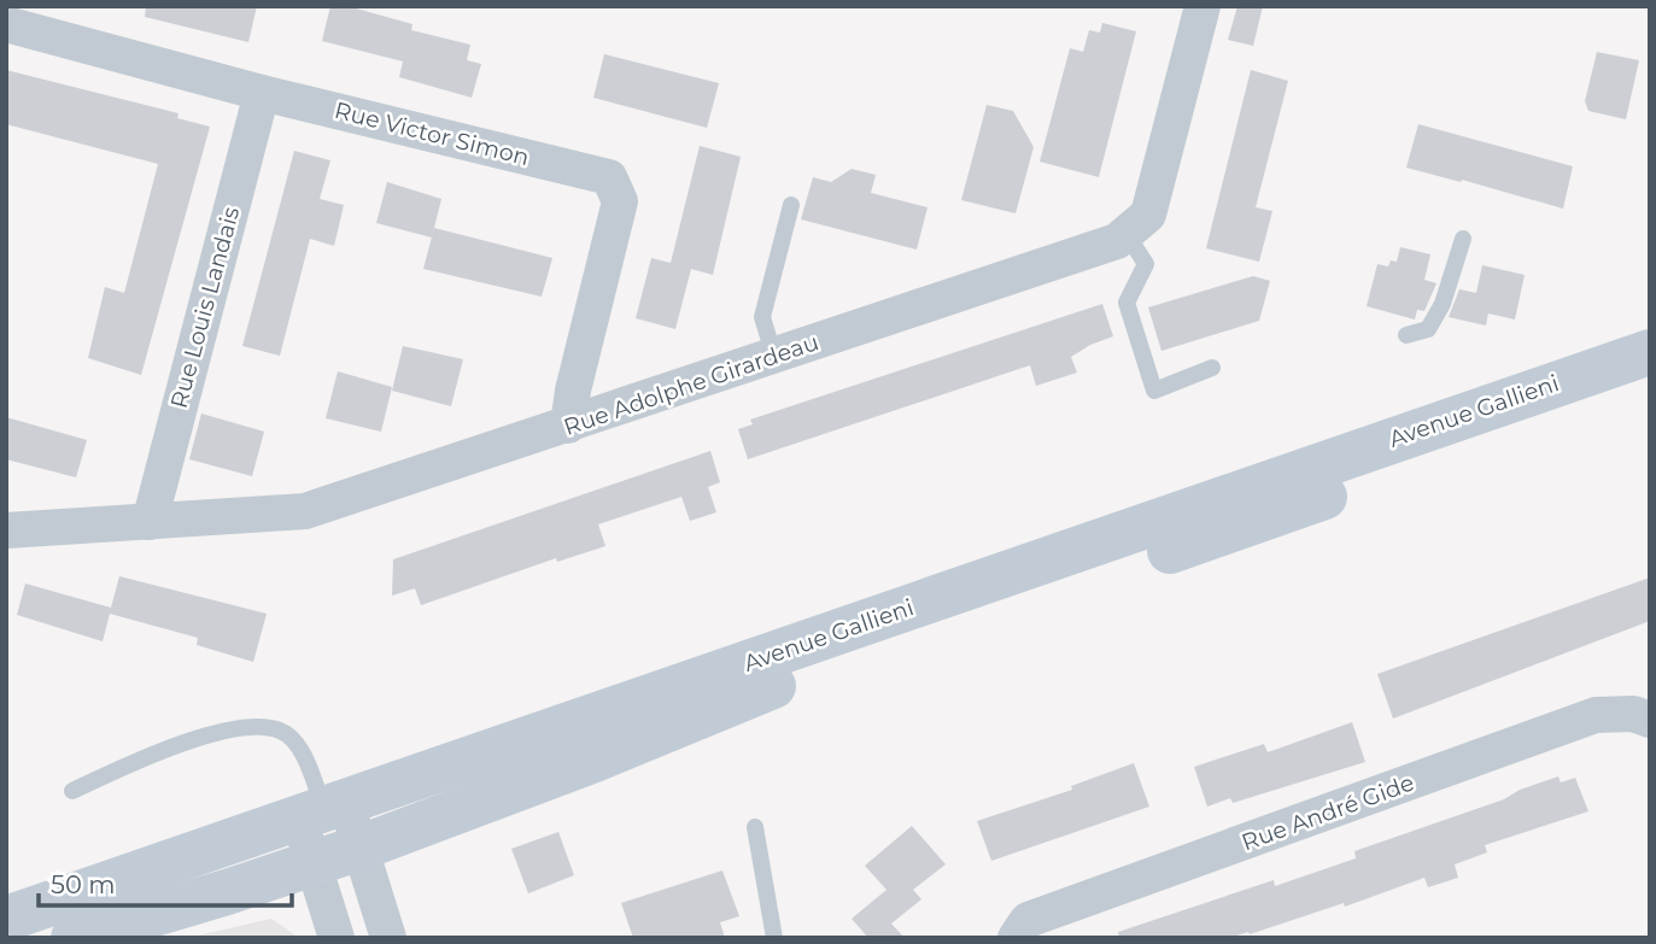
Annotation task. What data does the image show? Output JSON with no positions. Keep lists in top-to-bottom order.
{
  "streets": {
    "main road": ["Avenue Gallieni"],
    "street": [
      "Rue Victor Simon",
      "Rue Louis Landais",
      "Rue Adolphe Girardeau",
      "Rue André Gide"
    ]
  },
  "crossings": [
    ["Rue Victor Simon", "Rue Louis Landais"],
    ["Rue Victor Simon", "Rue Adolphe Girardeau"],
    ["Rue Louis Landais", "Rue Adolphe Girardeau"]
  ],
  "scale_bar": "50 m"
}
